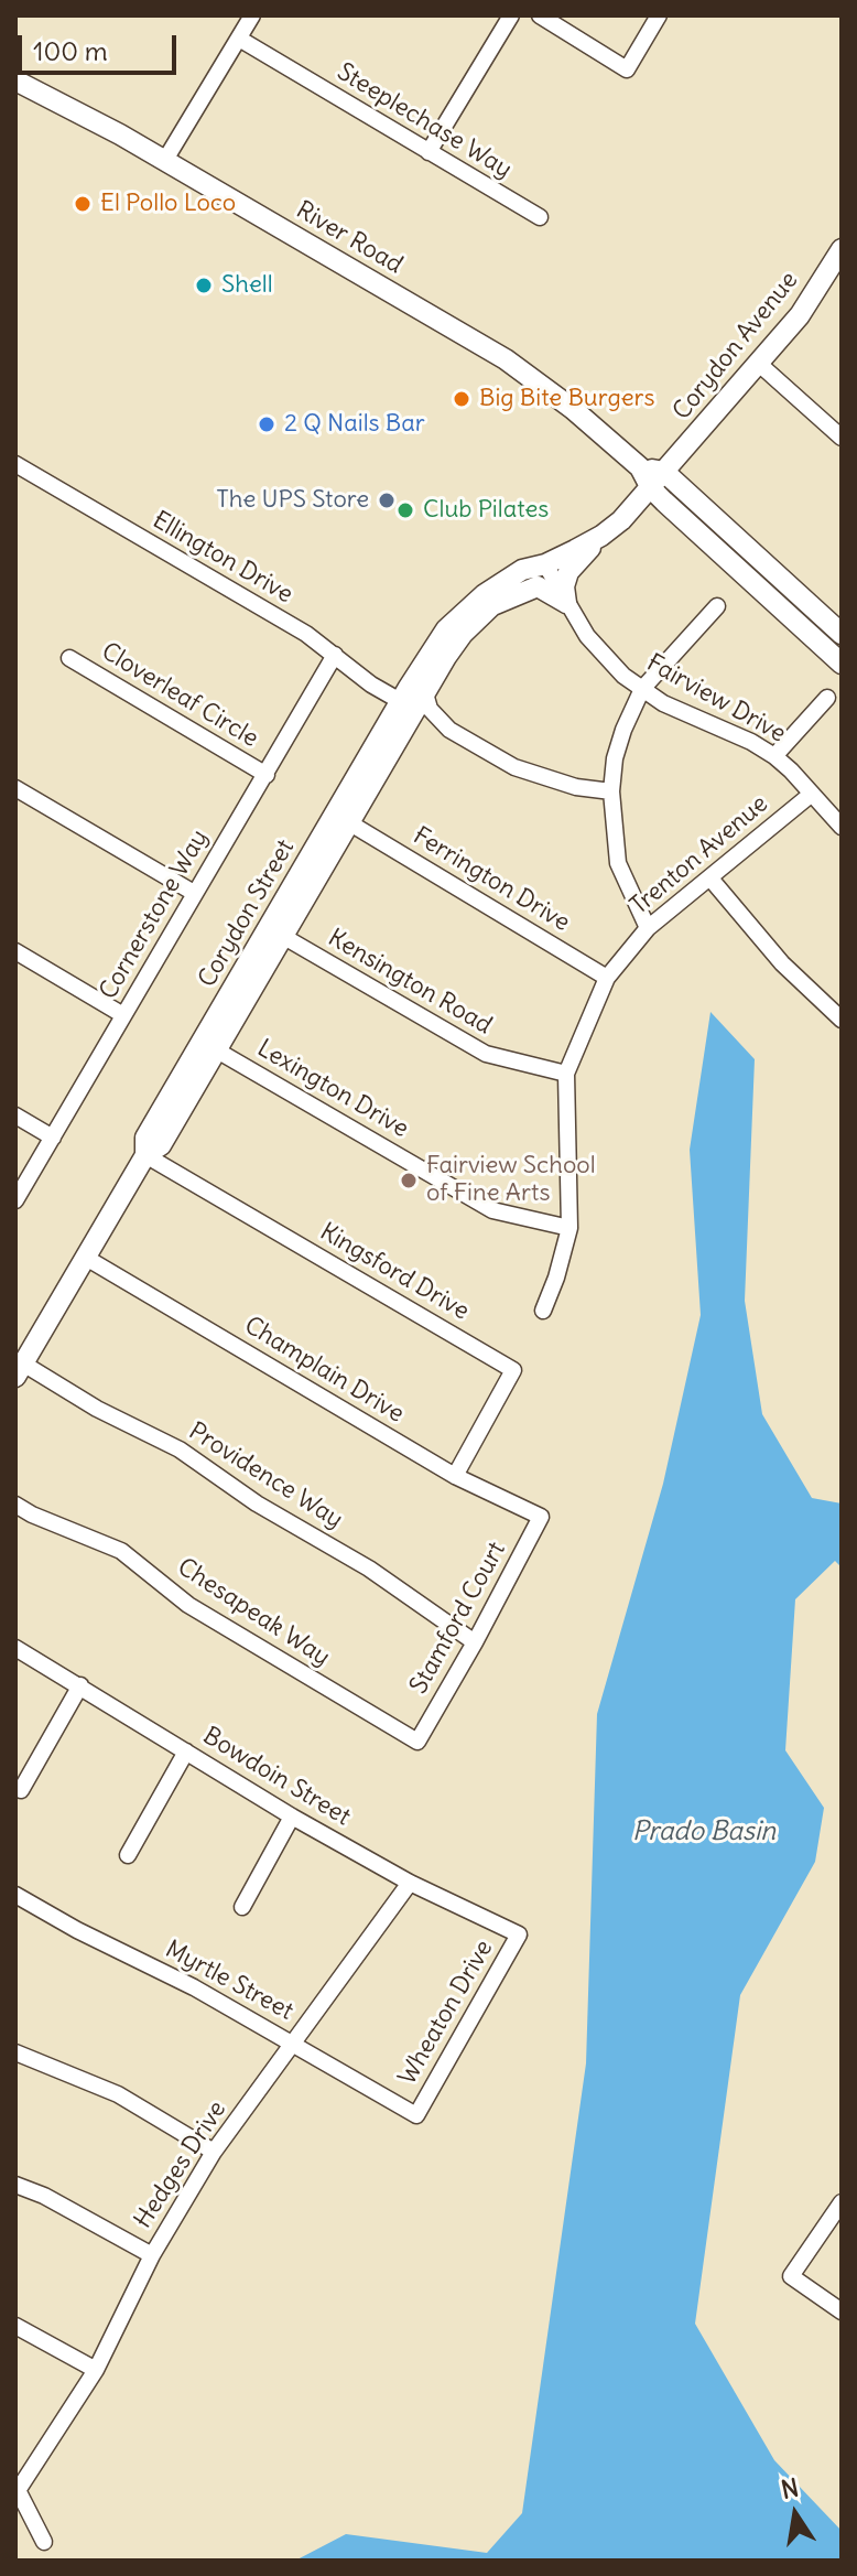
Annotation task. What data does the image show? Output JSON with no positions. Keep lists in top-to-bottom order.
{
  "streets": {
    "main road": ["River Road", "Corydon Avenue", "Corydon Street"],
    "street": [
      "Steeplechase Way",
      "Ellington Drive",
      "Cloverleaf Circle",
      "Fairview Drive",
      "Trenton Avenue",
      "Ferrington Drive",
      "Cornerstone Way",
      "Kensington Road",
      "Lexington Drive",
      "Kingsford Drive",
      "Champlain Drive",
      "Providence Way",
      "Chesapeak Way",
      "Stamford Court",
      "Bowdoin Street",
      "Myrtle Street",
      "Wheaton Drive",
      "Hedges Drive"
    ]
  },
  "crossings": [
    ["River Road", "Corydon Street"],
    ["Corydon Avenue", "Corydon Street"],
    ["Ellington Drive", "Corydon Street"],
    ["Ellington Drive", "Cornerstone Way"],
    ["Cloverleaf Circle", "Cornerstone Way"],
    ["Fairview Drive", "Trenton Avenue"],
    ["Fairview Drive", "Corydon Street"],
    ["Trenton Avenue", "Ferrington Drive"],
    ["Trenton Avenue", "Kensington Road"],
    ["Trenton Avenue", "Lexington Drive"],
    ["Ferrington Drive", "Corydon Street"],
    ["Corydon Street", "Kensington Road"],
    ["Corydon Street", "Lexington Drive"],
    ["Corydon Street", "Kingsford Drive"],
    ["Corydon Street", "Champlain Drive"],
    ["Corydon Street", "Providence Way"],
    ["Kingsford Drive", "Champlain Drive"],
    ["Champlain Drive", "Stamford Court"],
    ["Providence Way", "Stamford Court"],
    ["Chesapeak Way", "Stamford Court"],
    ["Bowdoin Street", "Wheaton Drive"],
    ["Bowdoin Street", "Hedges Drive"],
    ["Myrtle Street", "Wheaton Drive"],
    ["Myrtle Street", "Hedges Drive"]
  ],
  "water": ["Prado Basin"],
  "places": [
    "El Pollo Loco",
    "Shell",
    "Big Bite Burgers",
    "2 Q Nails Bar",
    "The UPS Store",
    "Club Pilates",
    "Fairview School of Fine Arts"
  ],
  "scale_bar": "100 m",
  "north": "top"
}
